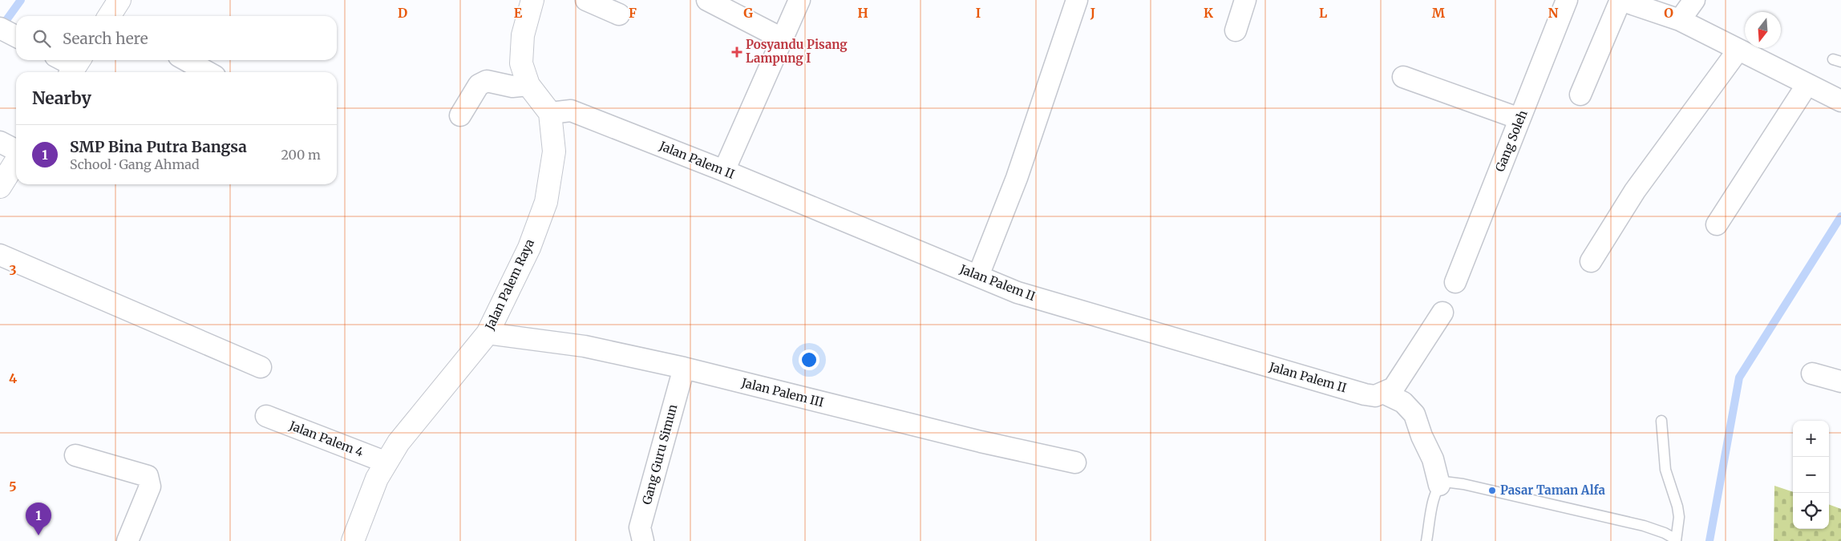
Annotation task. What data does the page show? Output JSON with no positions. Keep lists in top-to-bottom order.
{
  "streets": {
    "street": [
      "Gang Soleh",
      "Jalan Palem II",
      "Jalan Palem Raya",
      "Jalan Palem III",
      "Jalan Palem 4",
      "Gang Guru Simun"
    ]
  },
  "crossings": [
    ["Jalan Palem II", "Jalan Palem Raya"],
    ["Jalan Palem Raya", "Jalan Palem III"],
    ["Jalan Palem Raya", "Jalan Palem 4"],
    ["Jalan Palem III", "Gang Guru Simun"]
  ],
  "places": {
    "health": ["Posyandu Pisang Lampung I"],
    "other": ["Pasar Taman Alfa"]
  },
  "north": "bottom",
  "page": {
    "search": "Search here",
    "heading": "Nearby",
    "list": [
      {
        "mark": "1",
        "name": "SMP Bina Putra Bangsa",
        "note": "School · Gang Ahmad",
        "value": "200 m"
      }
    ],
    "map_buttons": ["+", "−"],
    "pins": "1"
  },
  "grid": {
    "columns": [
      "D",
      "E",
      "F",
      "G",
      "H",
      "I",
      "J",
      "K",
      "L",
      "M",
      "N",
      "O"
    ],
    "rows": ["3", "4", "5"]
  }
}
